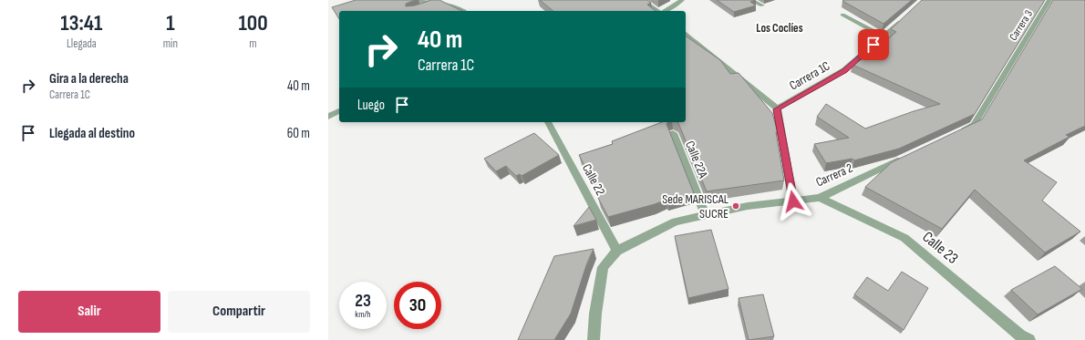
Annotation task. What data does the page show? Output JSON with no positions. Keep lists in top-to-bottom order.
{
  "streets": {
    "street": [
      "Carrera 3",
      "Carrera 1C",
      "Calle 22A",
      "Carrera 2",
      "Calle 22",
      "Calle 23"
    ]
  },
  "crossings": [
    ["Calle 22A", "Carrera 2"],
    ["Carrera 2", "Calle 22"],
    ["Carrera 2", "Calle 23"]
  ],
  "districts": ["Los Coclíes"],
  "places": ["Sede MARISCAL SUCRE"],
  "page": {
    "eta": [
      "13:41",
      "Llegada",
      "1",
      "min",
      "100",
      "m"
    ],
    "turn": ["40 m", "Carrera 1C"],
    "list": [
      {
        "name": "Gira a la derecha",
        "note": "Carrera 1C",
        "value": "40 m"
      },
      {
        "name": "Llegada al destino",
        "value": "60 m"
      }
    ],
    "then": "Luego",
    "speed": "23 km/h",
    "limit": "30",
    "buttons": ["Salir", "Compartir"]
  }
}
